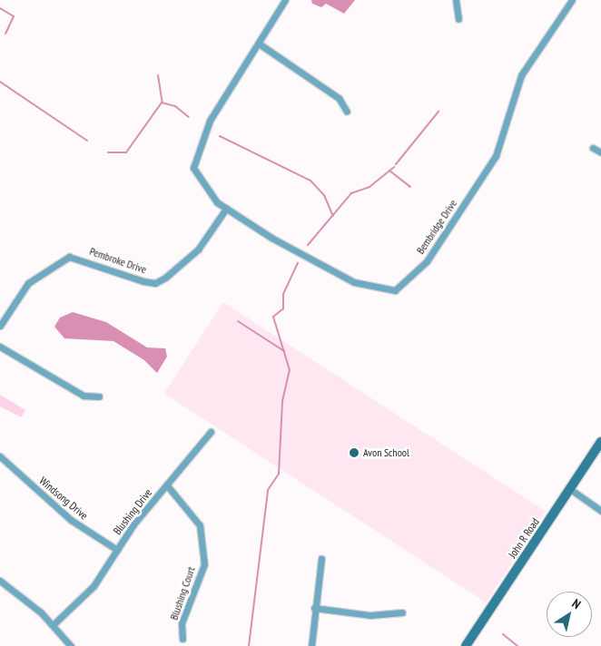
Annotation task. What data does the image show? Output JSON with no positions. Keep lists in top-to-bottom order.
{
  "streets": {
    "main road": ["John R Road"],
    "street": [
      "Bembridge Drive",
      "Pembroke Drive",
      "Windsong Drive",
      "Blushing Drive",
      "Blushing Court"
    ]
  },
  "crossings": [
    ["Bembridge Drive", "Pembroke Drive"],
    ["Windsong Drive", "Blushing Drive"],
    ["Blushing Drive", "Blushing Court"]
  ],
  "places": ["Avon School"],
  "north": "top right"
}
